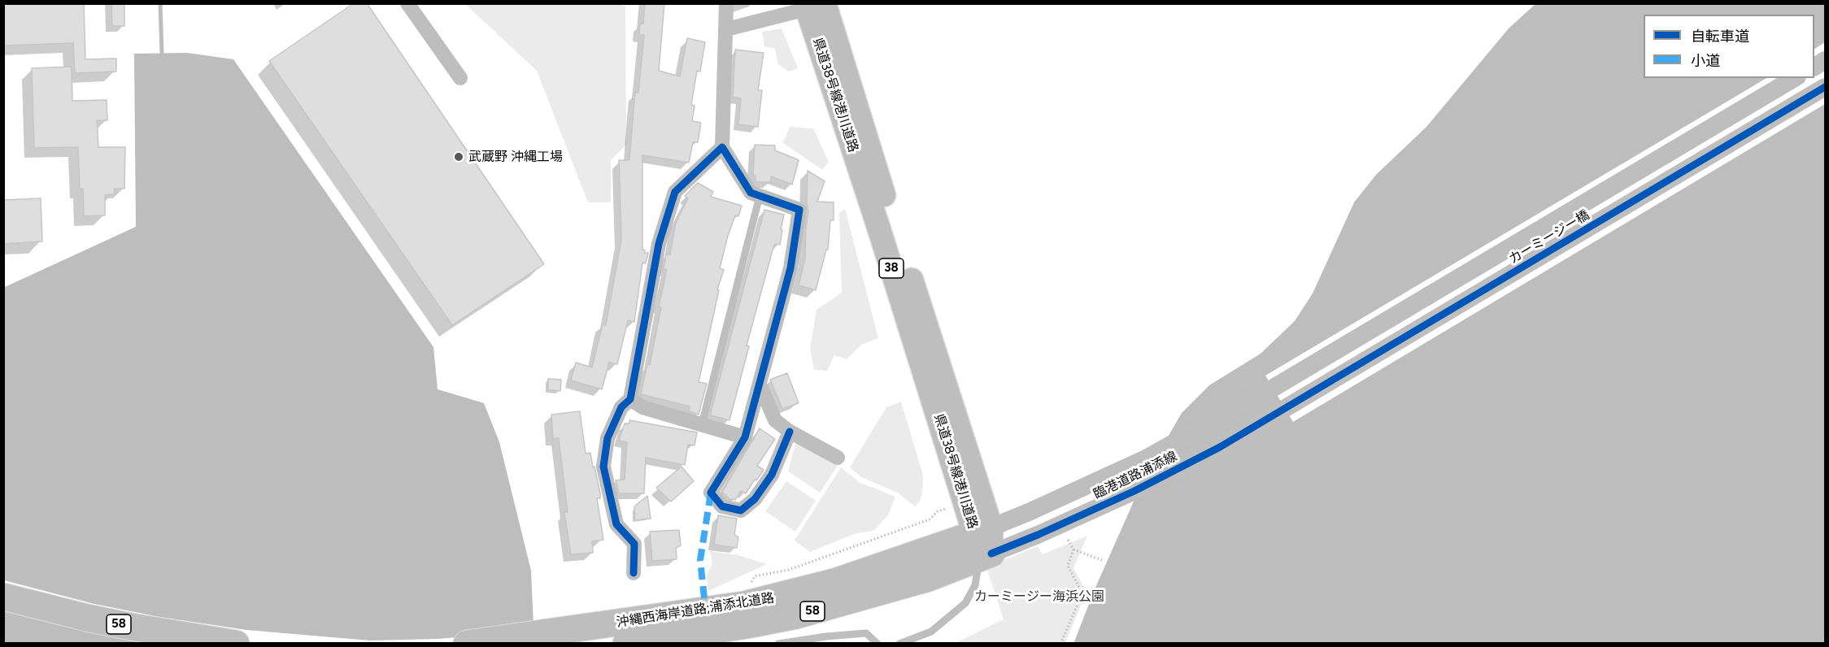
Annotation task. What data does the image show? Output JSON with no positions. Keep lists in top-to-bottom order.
{
  "streets": {
    "highway": ["沖縄西海岸道路;浦添北道路", "58"],
    "main road": ["県道38号線港川道路", "38"],
    "street": ["カーミージー橋", "臨港道路浦添線"]
  },
  "crossings": [
    ["県道38号線港川道路", "臨港道路浦添線"],
    ["県道38号線港川道路", "沖縄西海岸道路;浦添北道路"],
    ["カーミージー橋", "臨港道路浦添線"],
    ["臨港道路浦添線", "沖縄西海岸道路;浦添北道路"]
  ],
  "parks": ["カーミージー海浜公園"],
  "places": ["武蔵野 沖縄工場"],
  "legend": ["自転車道", "小道"]
}
